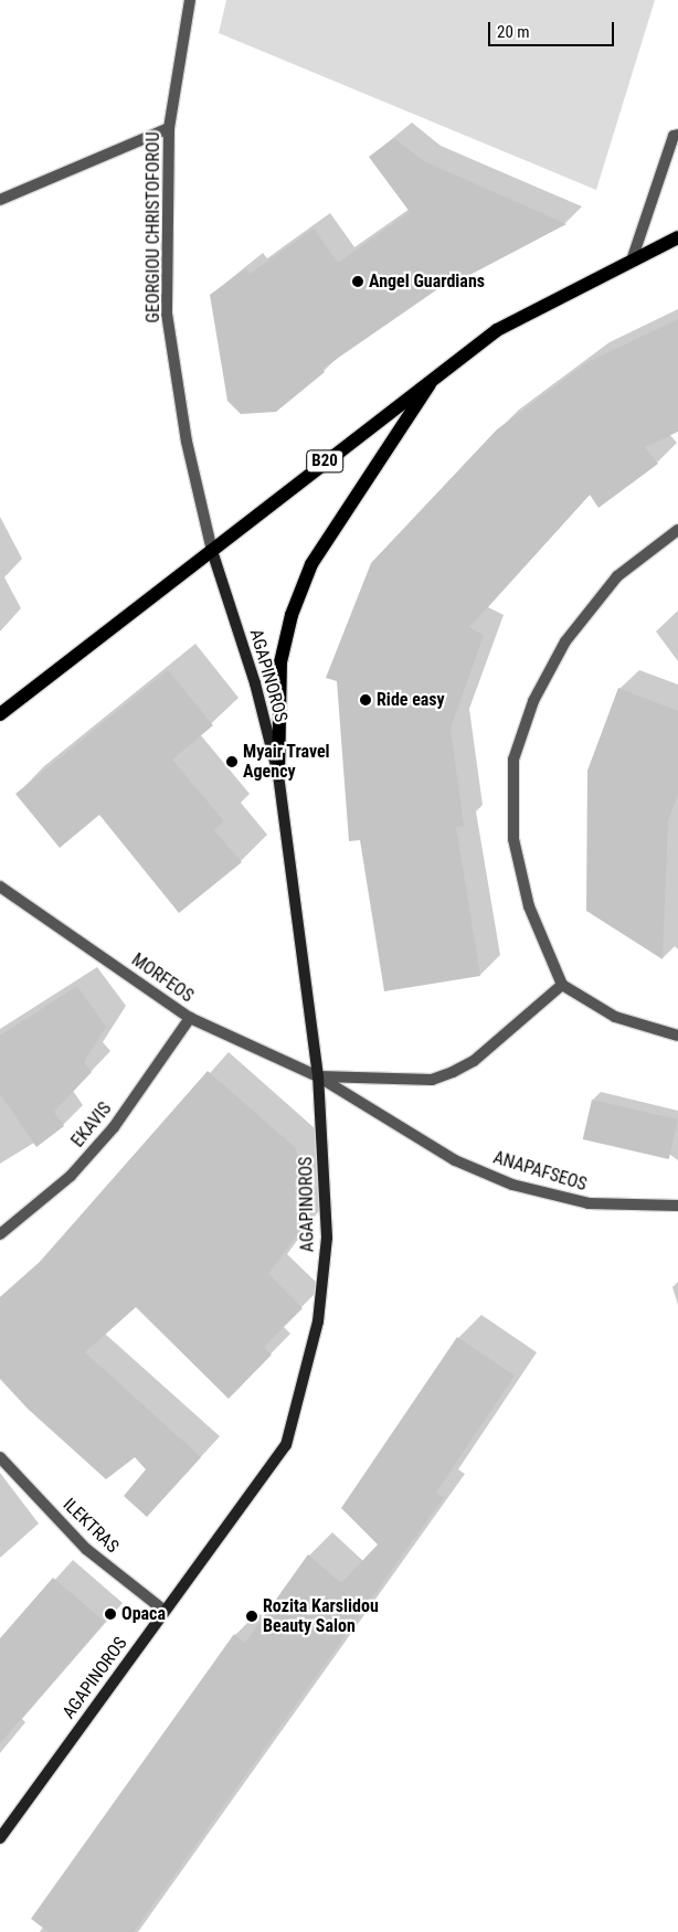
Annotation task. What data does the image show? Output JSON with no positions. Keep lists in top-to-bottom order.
{
  "streets": {
    "main road": ["B20", "AGAPINOROS"],
    "street": [
      "GEORGIOU CHRISTOFOROU",
      "MORFEOS",
      "EKAVIS",
      "ANAPAFSEOS",
      "ILEKTRAS"
    ]
  },
  "crossings": [
    ["GEORGIOU CHRISTOFOROU", "B20"],
    ["GEORGIOU CHRISTOFOROU", "AGAPINOROS"],
    ["B20", "AGAPINOROS"],
    ["AGAPINOROS", "MORFEOS"],
    ["AGAPINOROS", "ANAPAFSEOS"],
    ["AGAPINOROS", "ILEKTRAS"],
    ["MORFEOS", "EKAVIS"],
    ["MORFEOS", "ANAPAFSEOS"]
  ],
  "places": [
    "Angel Guardians",
    "Ride easy",
    "Myair Travel Agency",
    "Opaca",
    "Rozita Karslidou Beauty Salon"
  ],
  "scale_bar": "20 m"
}
